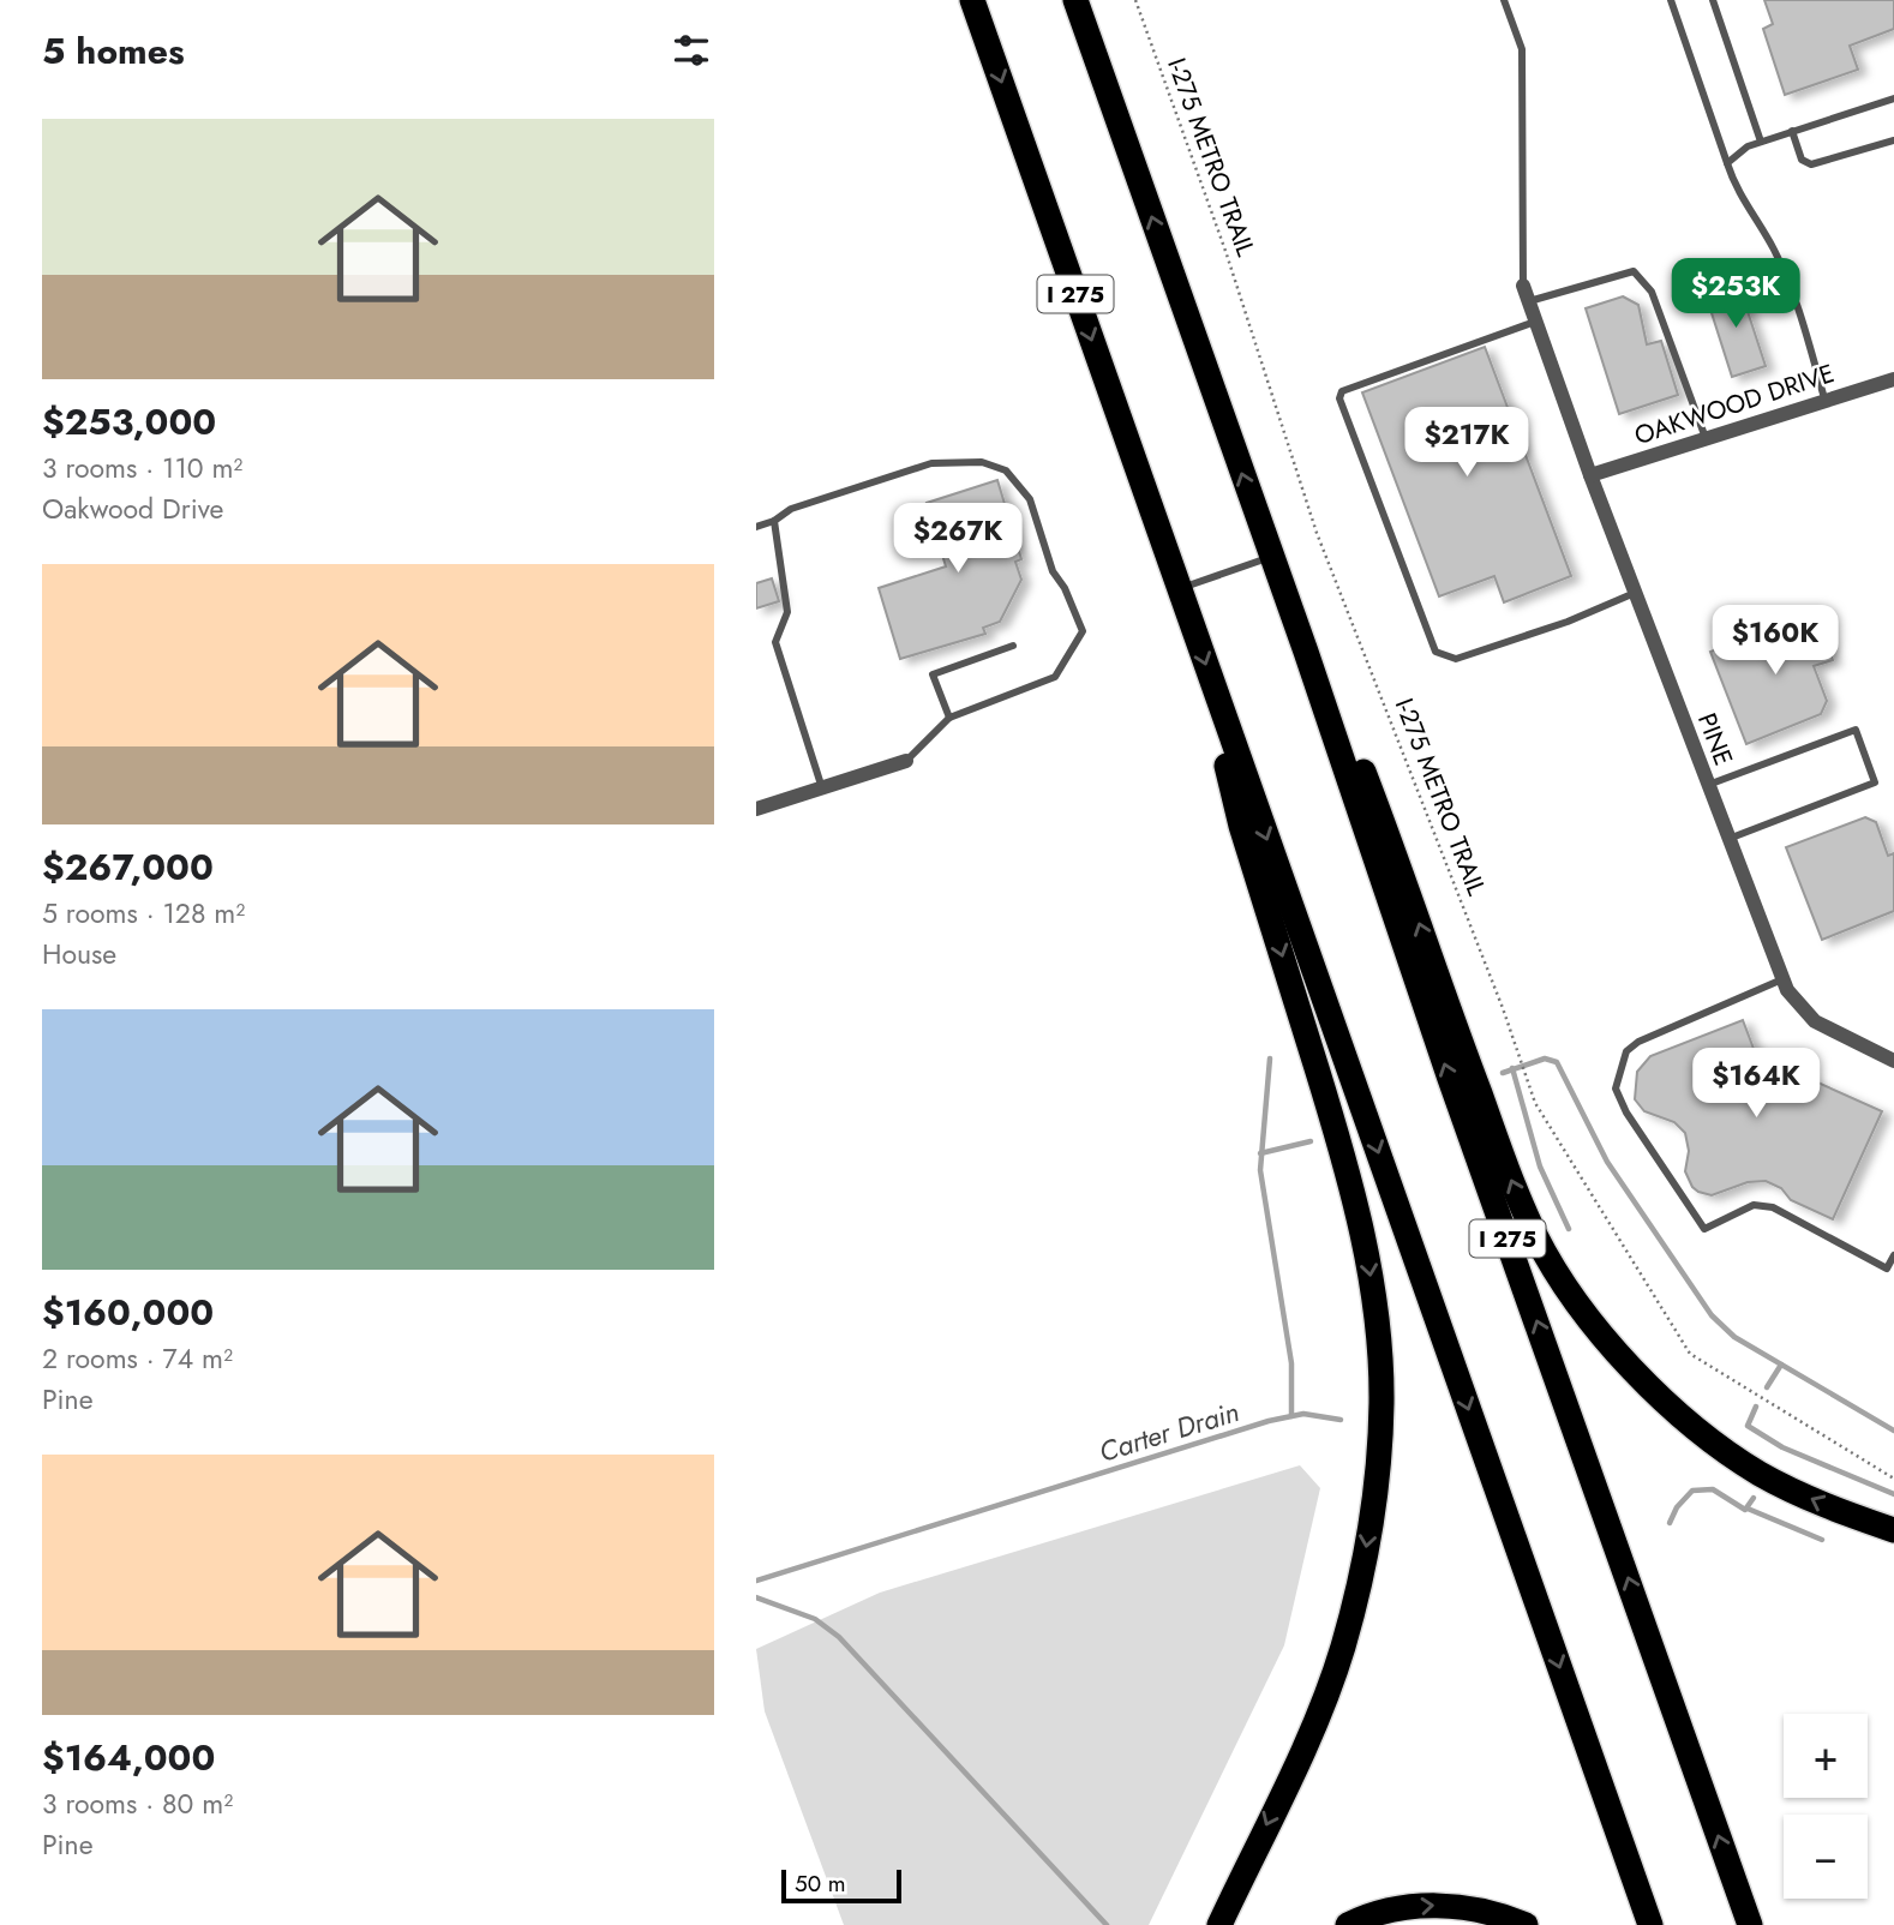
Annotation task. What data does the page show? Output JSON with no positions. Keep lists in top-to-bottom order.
{
  "streets": {
    "highway": ["I 275"],
    "street": ["OAKWOOD DRIVE", "PINE"],
    "path": ["I-275 METRO TRAIL"]
  },
  "crossings": [
    ["OAKWOOD DRIVE", "PINE"]
  ],
  "water": ["Carter Drain"],
  "scale_bar": "50 m",
  "page": {
    "heading": "5 homes",
    "list": [
      {
        "name": "$253,000",
        "note": "3 rooms · 110 m² · Oakwood Drive"
      },
      {
        "name": "$267,000",
        "note": "5 rooms · 128 m² · House"
      },
      {
        "name": "$160,000",
        "note": "2 rooms · 74 m² · Pine"
      },
      {
        "name": "$164,000",
        "note": "3 rooms · 80 m² · Pine"
      }
    ],
    "price": [
      "$253K",
      "$217K",
      "$267K",
      "$160K",
      "$164K"
    ],
    "map_buttons": ["+", "−"],
    "scale": "50 m"
  }
}
